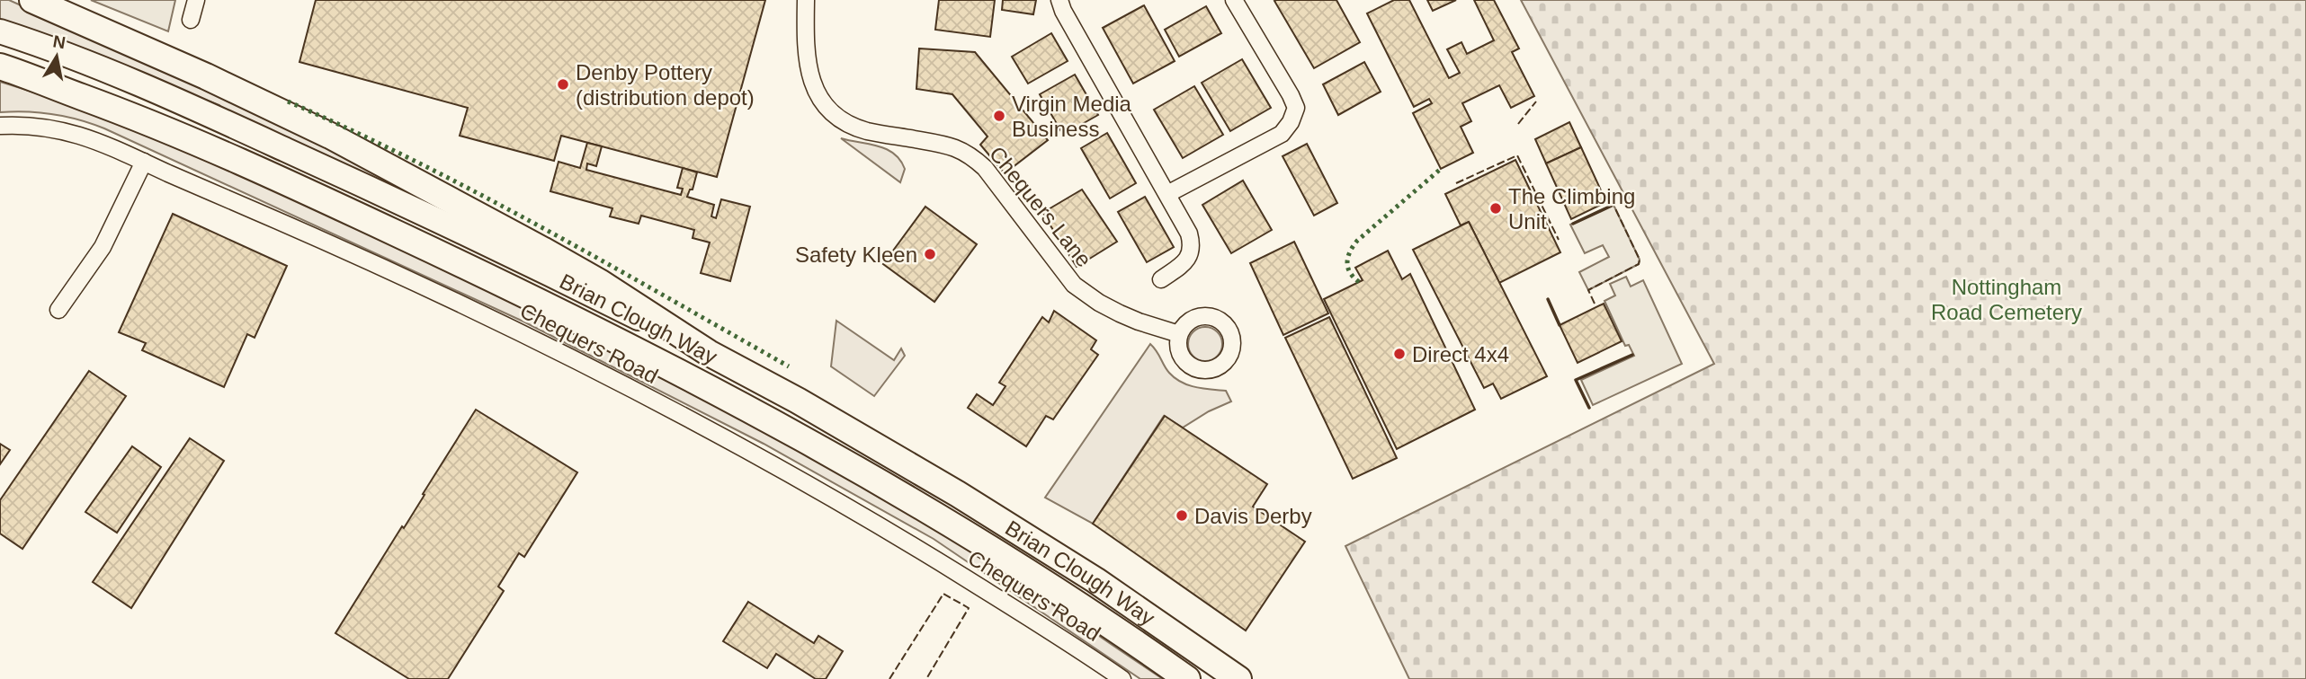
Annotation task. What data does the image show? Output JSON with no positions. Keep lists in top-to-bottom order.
{
  "streets": {
    "highway": ["Brian Clough Way"],
    "street": ["Chequers Lane", "Chequers Road"]
  },
  "parks": ["Nottingham Road Cemetery"],
  "places": [
    "Denby Pottery (distribution depot)",
    "Virgin Media Business",
    "The Climbing Unit",
    "Safety Kleen",
    "Direct 4x4",
    "Davis Derby"
  ],
  "north": "top"
}
